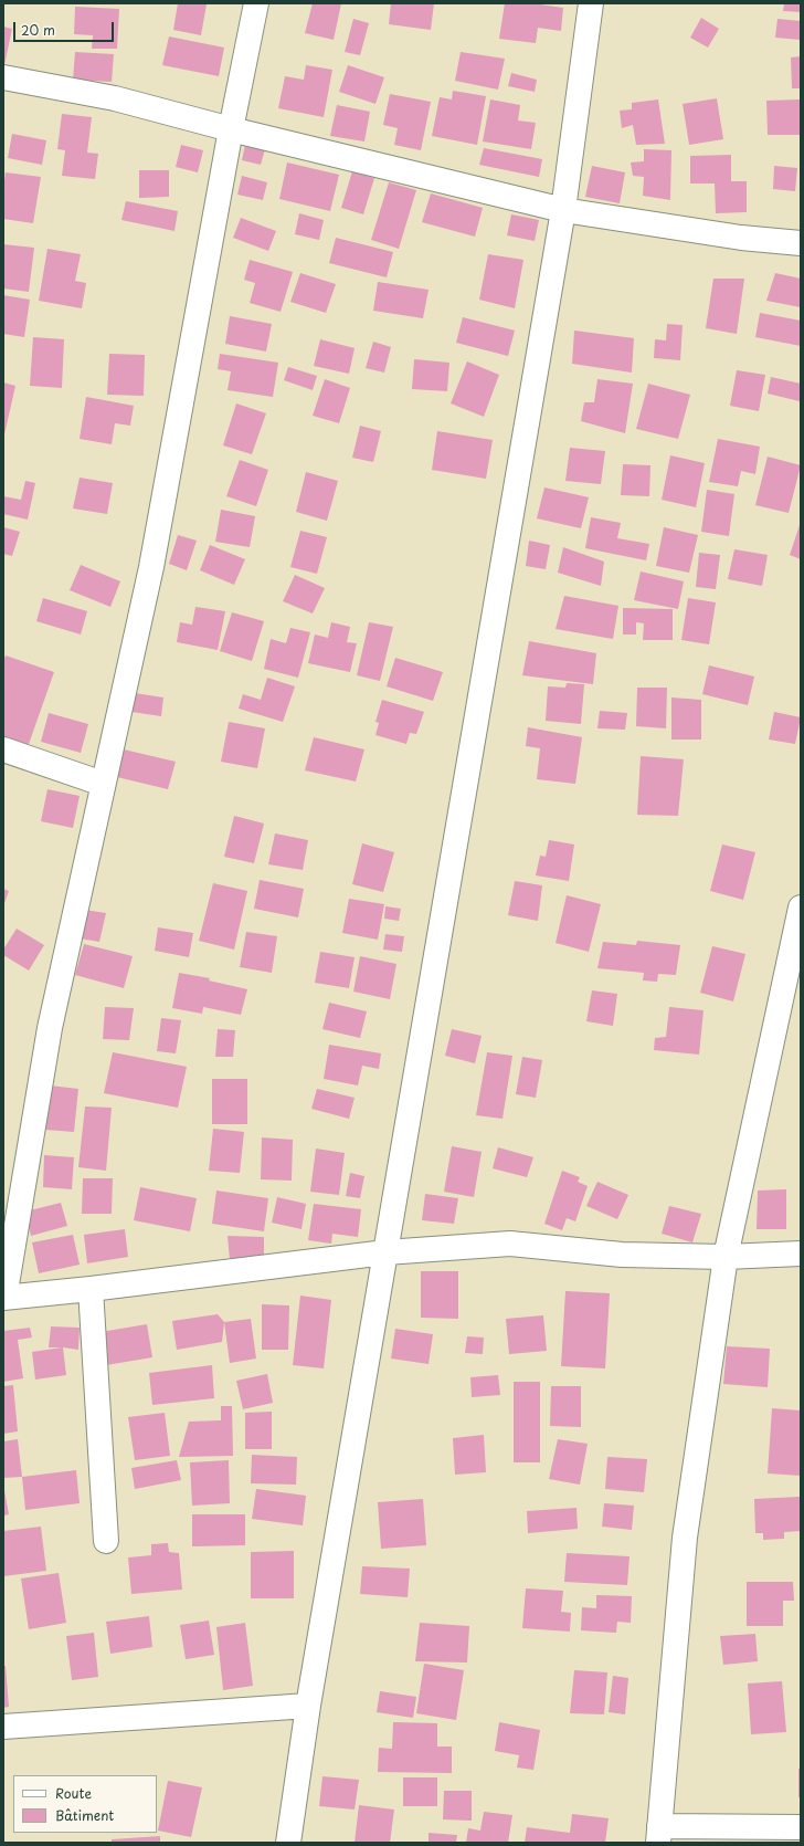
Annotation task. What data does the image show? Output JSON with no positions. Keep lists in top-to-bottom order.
{
  "legend": ["Route", "Bâtiment"],
  "scale_bar": "20 m"
}
